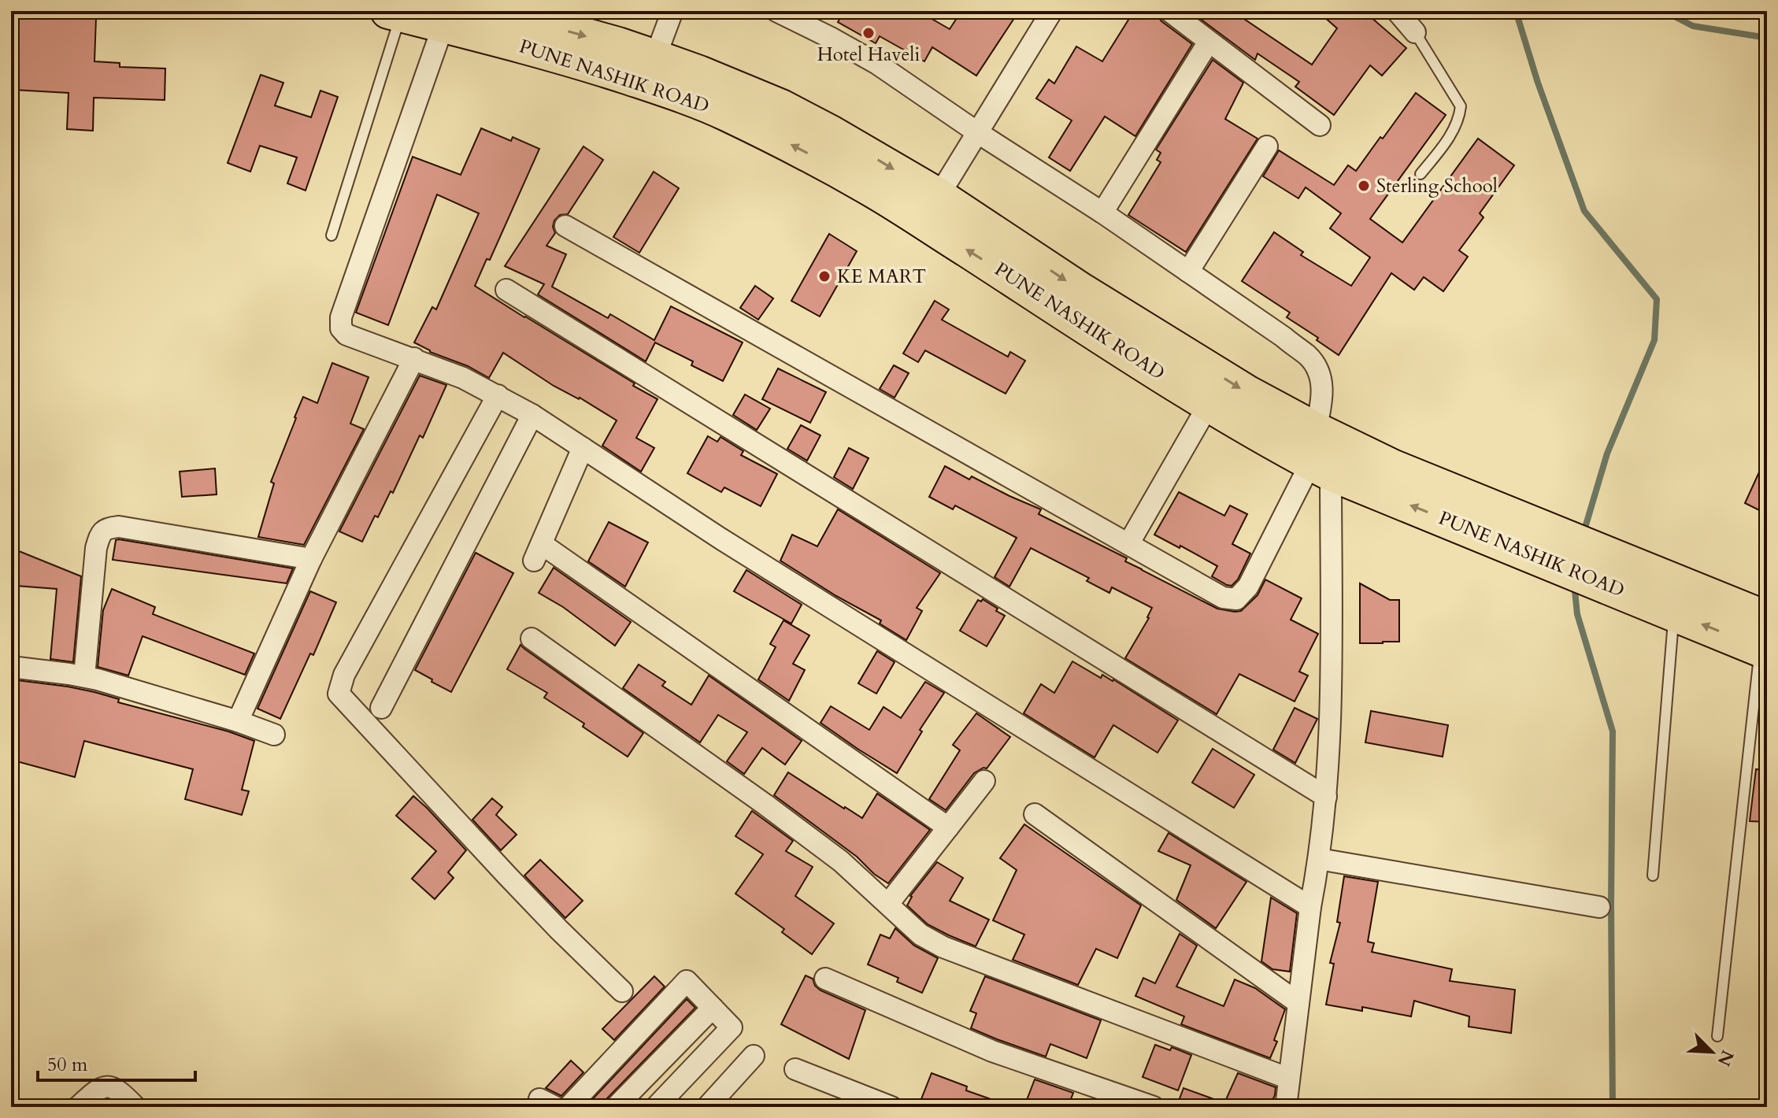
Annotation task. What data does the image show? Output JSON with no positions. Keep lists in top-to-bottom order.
{
  "streets": {
    "highway": ["PUNE NASHIK ROAD"]
  },
  "places": ["Hotel Haveli", "Sterling School", "KE MART"],
  "scale_bar": "50 m",
  "north": "bottom right"
}
